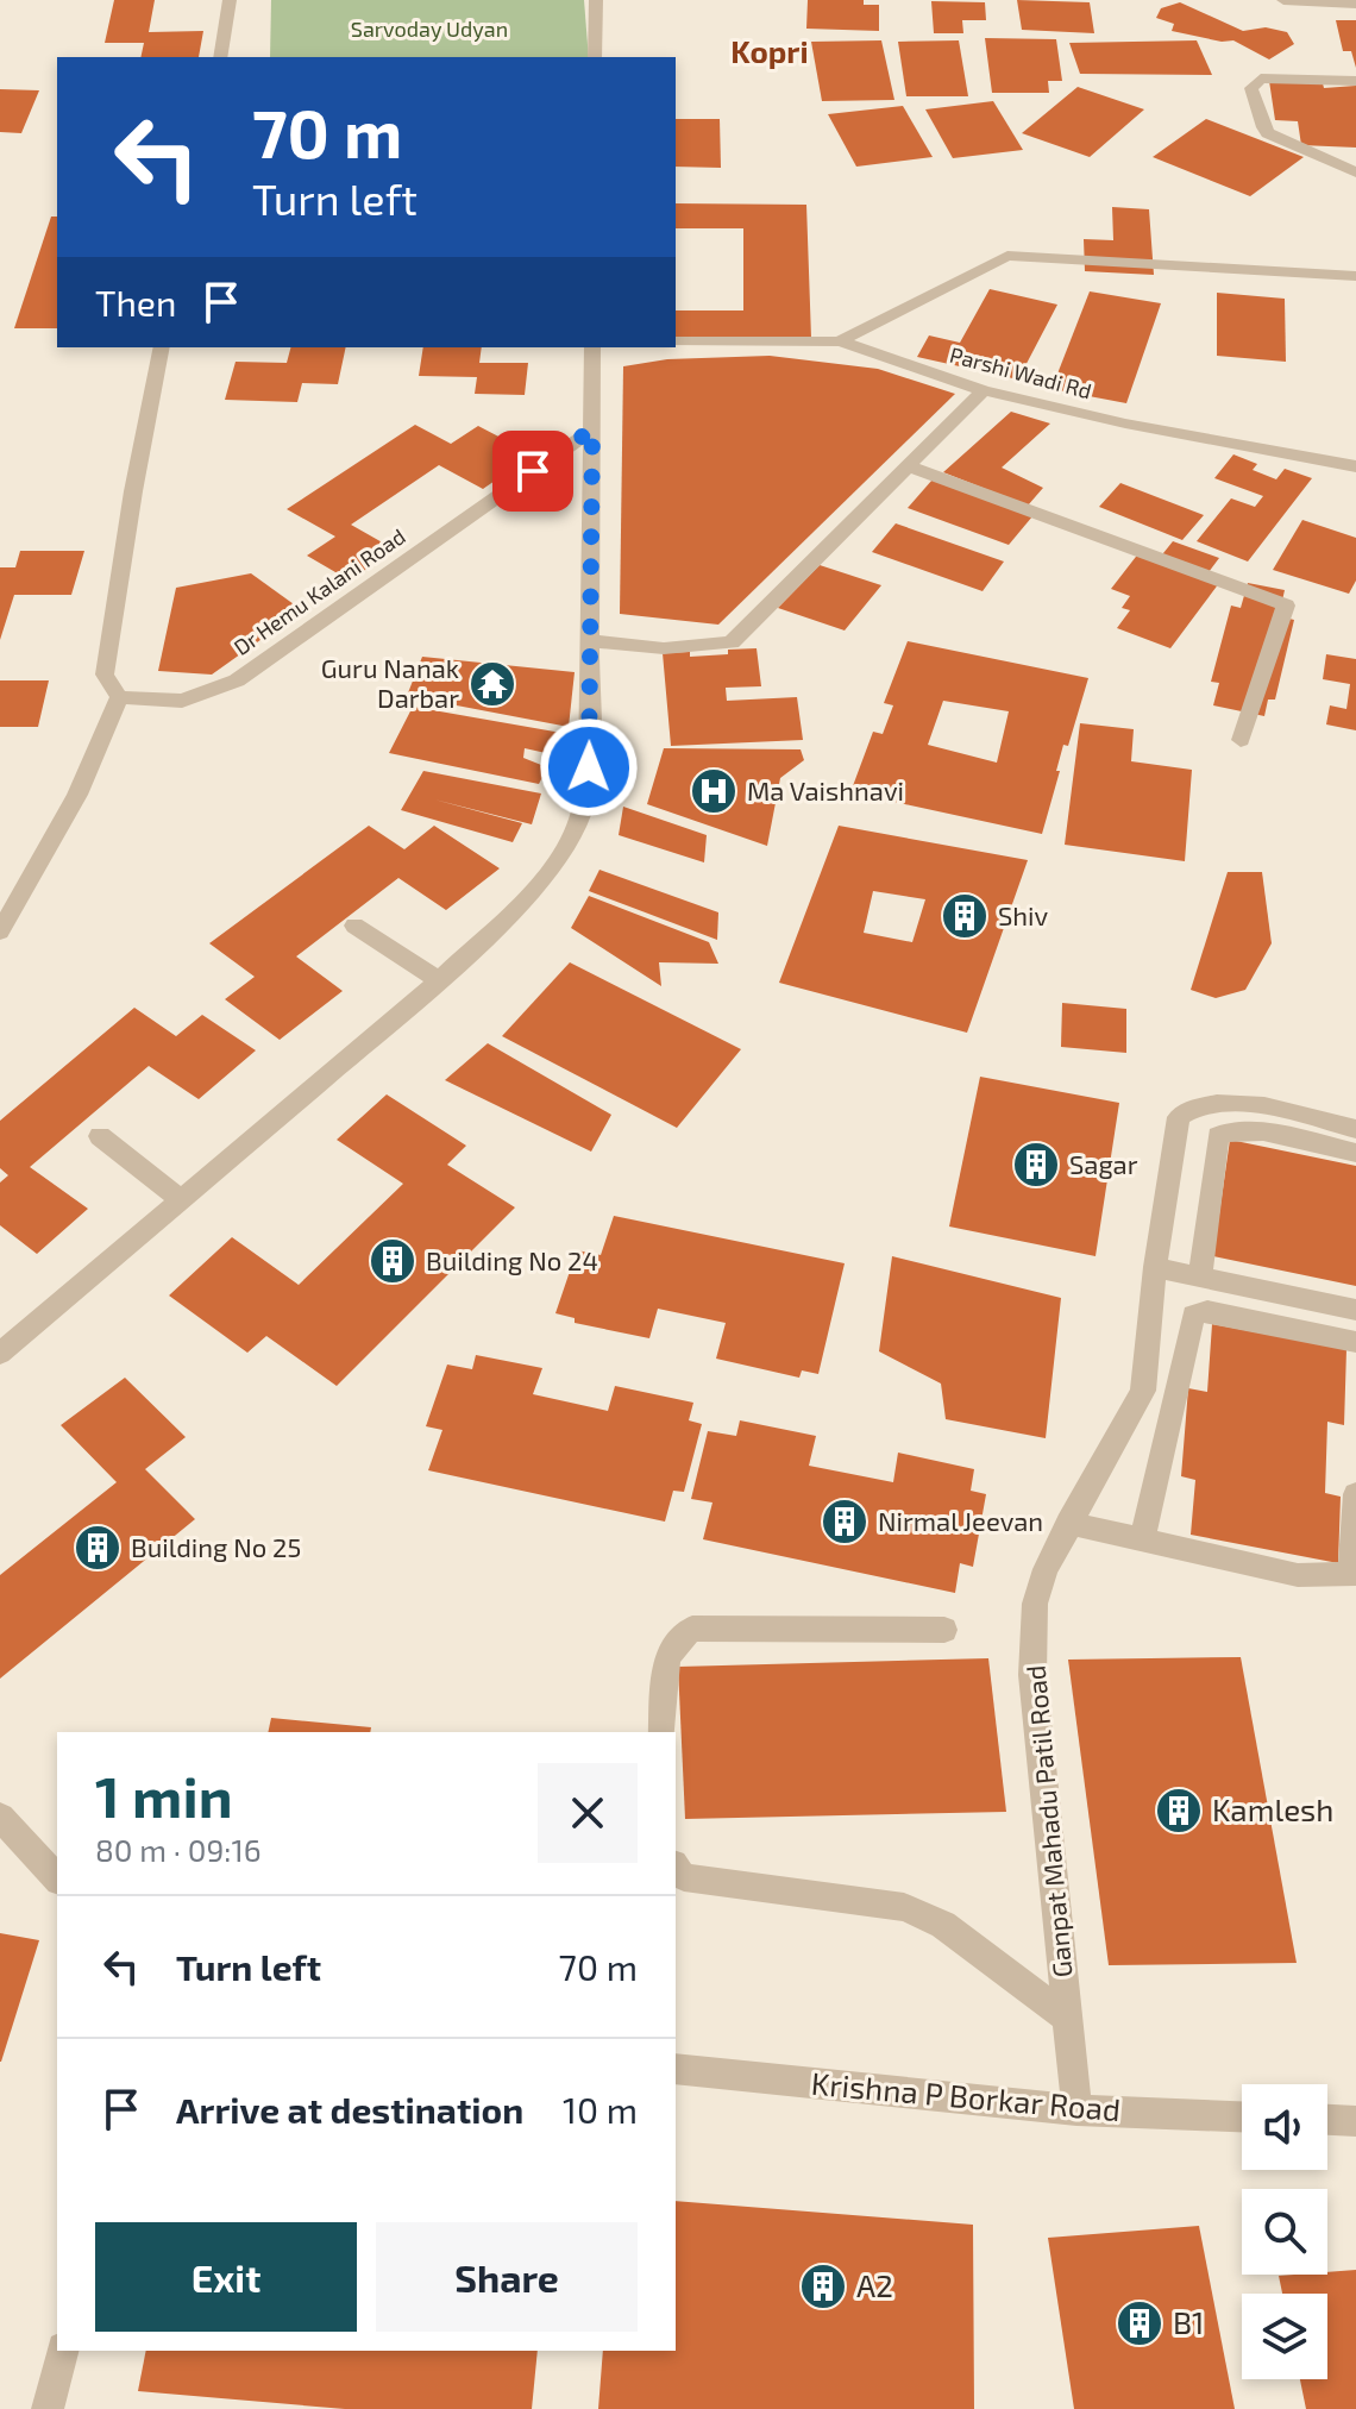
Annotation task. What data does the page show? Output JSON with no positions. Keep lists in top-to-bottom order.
{
  "streets": {
    "street": [
      "Parshi Wadi Rd",
      "Dr Hemu Kalani Road",
      "Ganpat Mahadu Patil Road",
      "Krishna P Borkar Road"
    ]
  },
  "crossings": [
    ["Ganpat Mahadu Patil Road", "Krishna P Borkar Road"]
  ],
  "districts": ["Kopri"],
  "parks": ["Sarvoday Udyan"],
  "places": {
    "temple": ["Guru Nanak Darbar"],
    "hospital": ["Ma Vaishnavi"],
    "building": [
      "Shiv",
      "Sagar",
      "Building No 24",
      "Nirmal Jeevan",
      "Building No 25",
      "Kamlesh",
      "A2",
      "B1"
    ]
  },
  "page": {
    "turn": ["70 m", "Turn left"],
    "then": "Then",
    "heading": ["1 min", "80 m · 09:16"],
    "list": [
      {
        "name": "Turn left",
        "value": "70 m"
      },
      {
        "name": "Arrive at destination",
        "value": "10 m"
      }
    ],
    "buttons": ["Exit", "Share"]
  }
}
